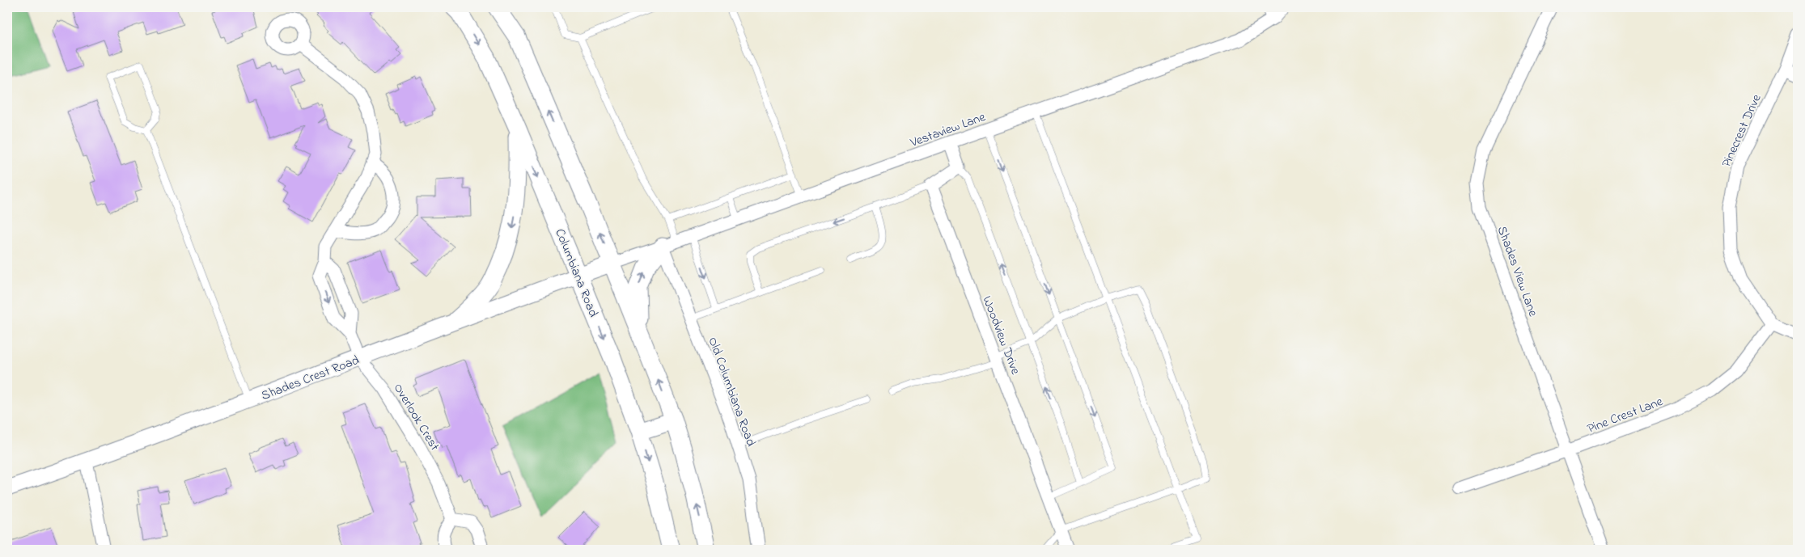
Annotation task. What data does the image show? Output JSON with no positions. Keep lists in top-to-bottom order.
{
  "streets": {
    "main road": ["Columbiana Road"],
    "street": [
      "Vestaview Lane",
      "Pinecrest Drive",
      "Shades View Lane",
      "Woodview Drive",
      "Shades Crest Road",
      "Old Columbiana Road",
      "Pine Crest Lane",
      "Overlook Crest"
    ]
  },
  "crossings": [
    ["Vestaview Lane", "Shades Crest Road"],
    ["Vestaview Lane", "Old Columbiana Road"],
    ["Pinecrest Drive", "Pine Crest Lane"],
    ["Shades View Lane", "Pine Crest Lane"],
    ["Columbiana Road", "Shades Crest Road"],
    ["Shades Crest Road", "Overlook Crest"]
  ]
}
